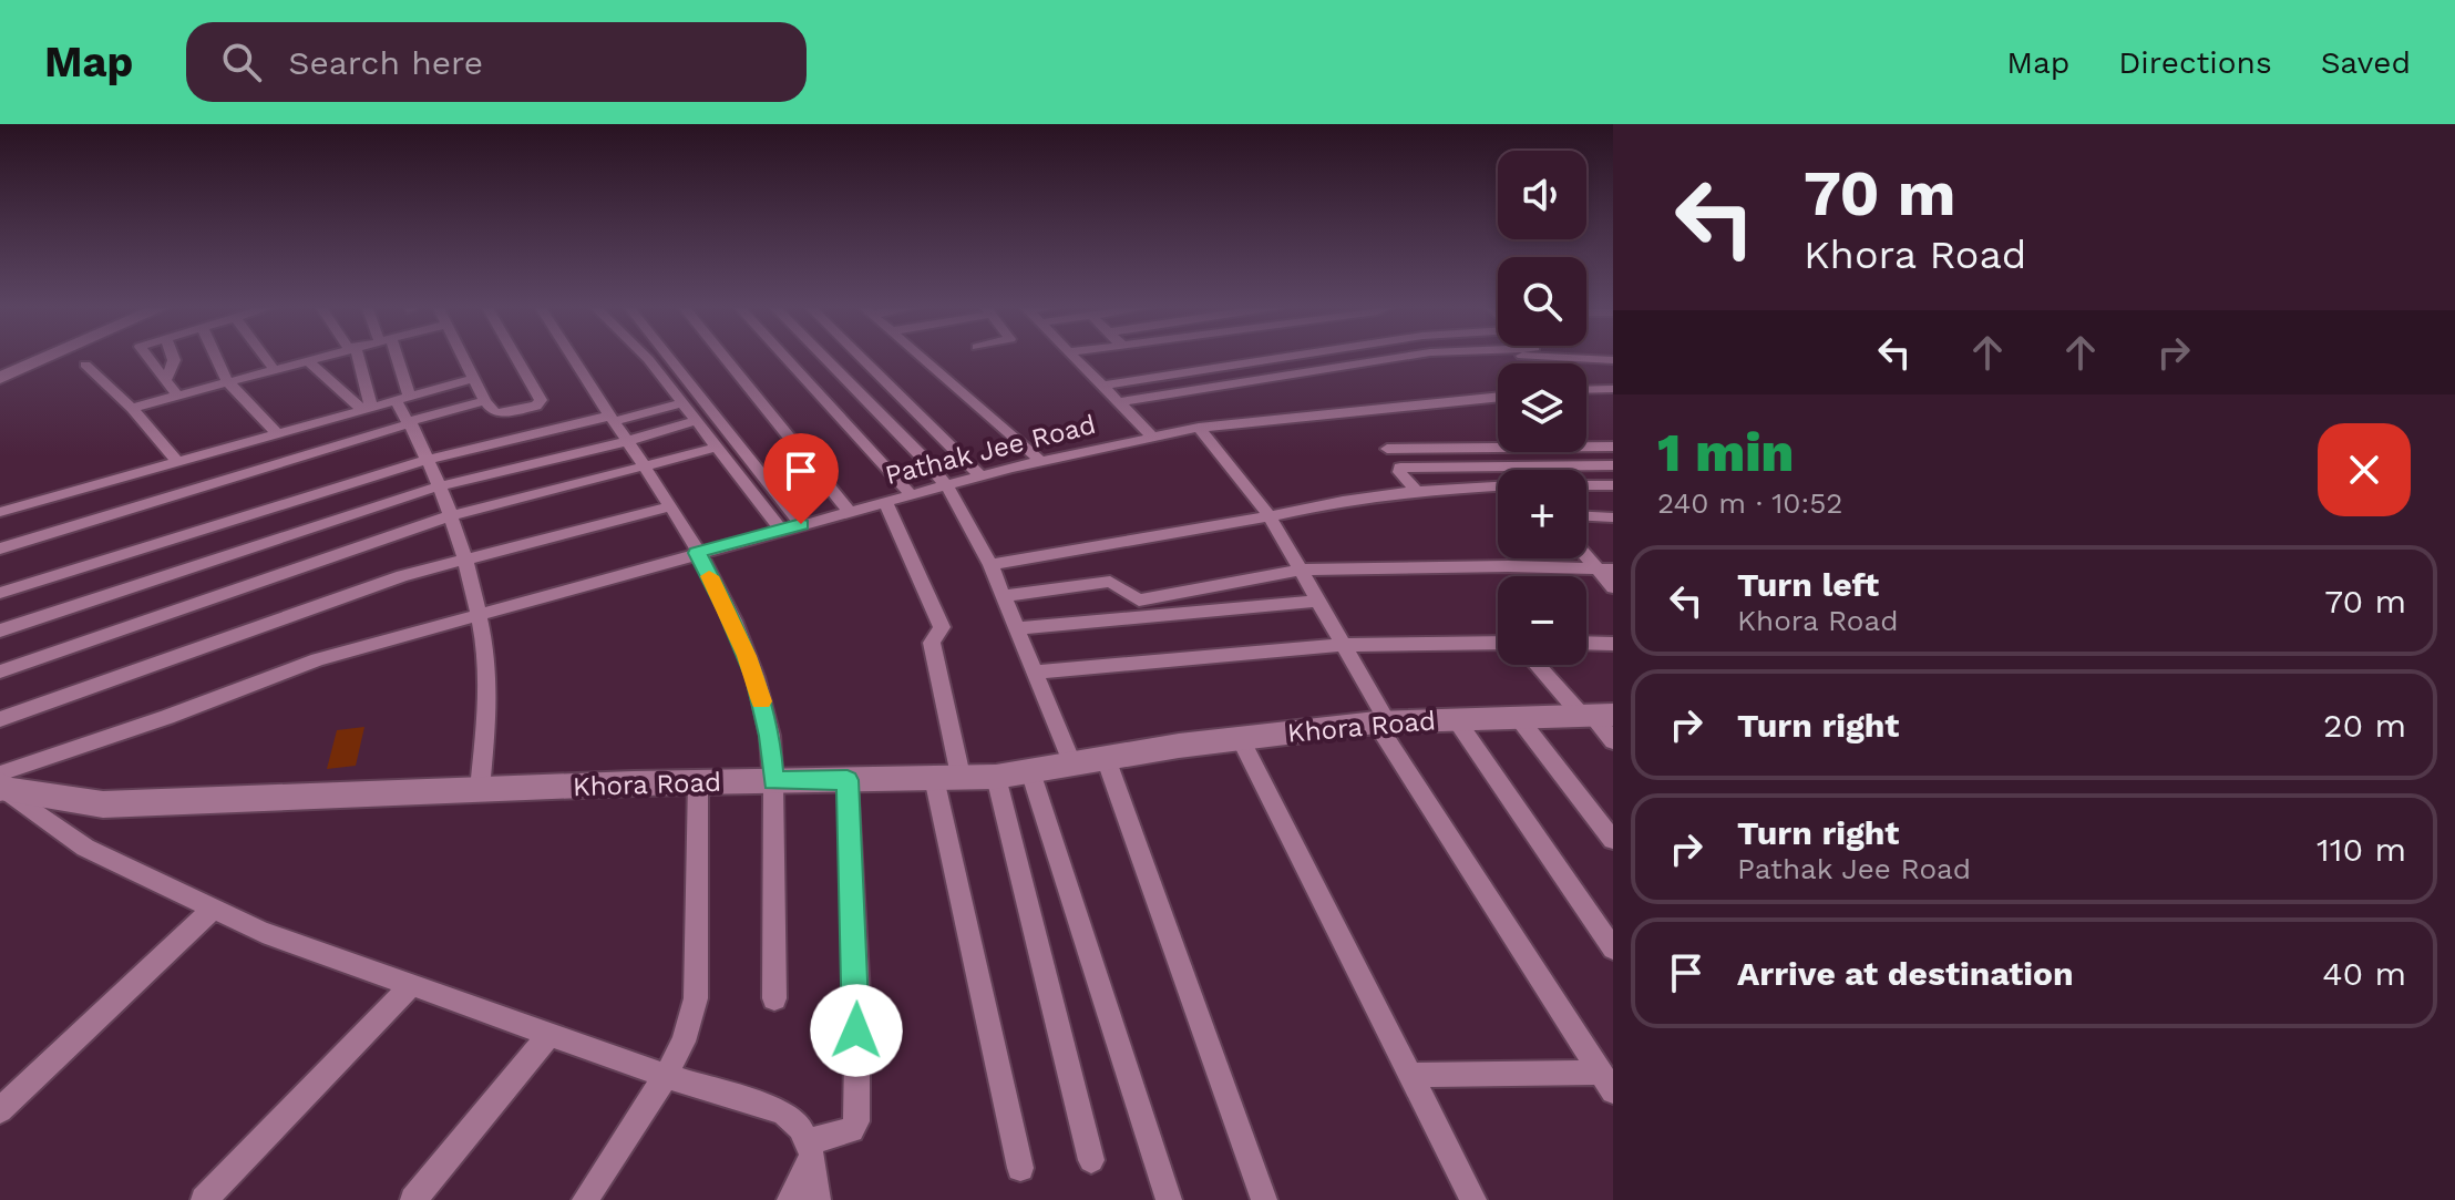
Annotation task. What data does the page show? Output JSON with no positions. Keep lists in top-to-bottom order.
{
  "streets": {
    "street": ["Pathak Jee Road", "Khora Road"]
  },
  "crossings": [
    ["Pathak Jee Road", "Khora Road"]
  ],
  "page": {
    "header": "Map",
    "search": "Search here",
    "nav": ["Map", "Directions", "Saved"],
    "turn": ["70 m", "Khora Road"],
    "map_buttons": ["+", "−"],
    "heading": ["1 min", "240 m · 10:52"],
    "list": [
      {
        "name": "Turn left",
        "note": "Khora Road",
        "value": "70 m"
      },
      {
        "name": "Turn right",
        "value": "20 m"
      },
      {
        "name": "Turn right",
        "note": "Pathak Jee Road",
        "value": "110 m"
      },
      {
        "name": "Arrive at destination",
        "value": "40 m"
      }
    ]
  }
}
